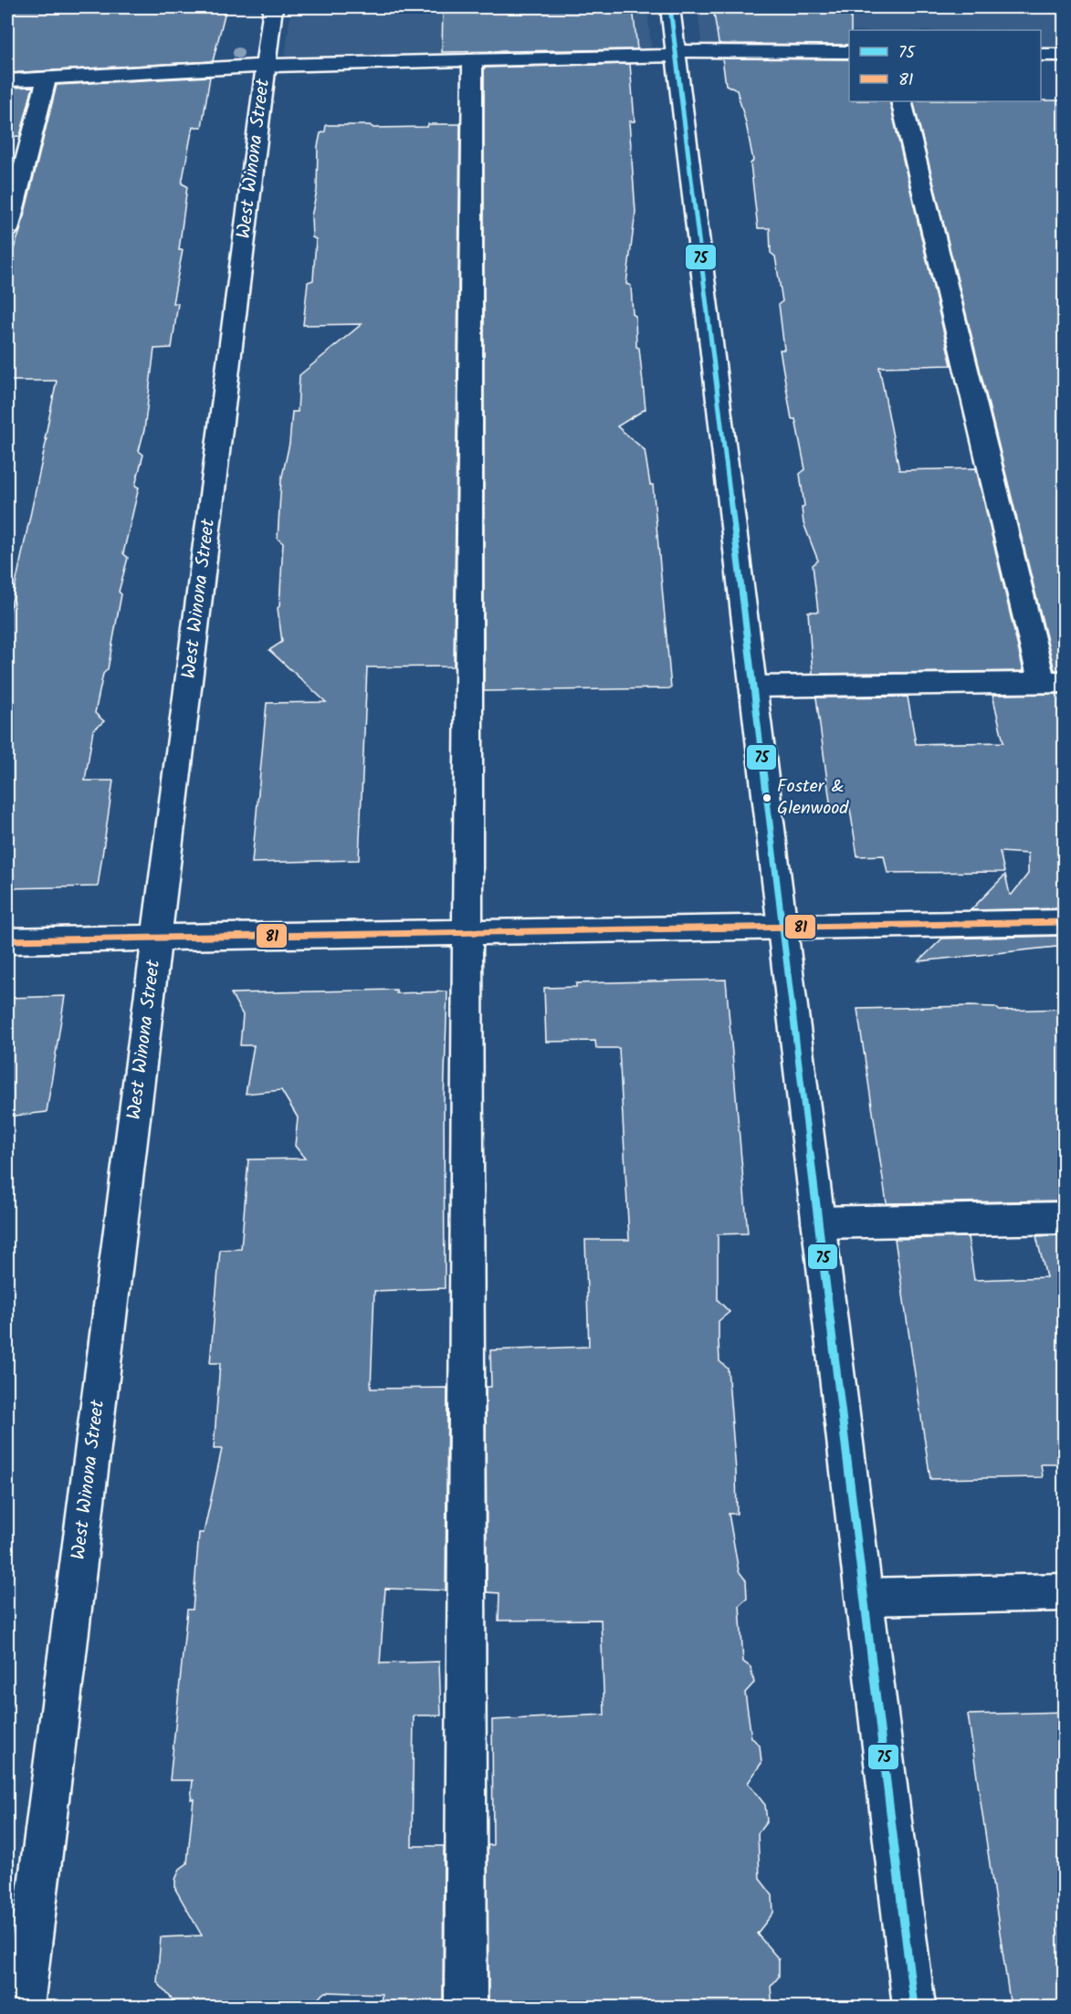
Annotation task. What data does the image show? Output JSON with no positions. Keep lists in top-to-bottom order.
{
  "streets": {
    "street": ["West Winona Street"]
  },
  "places": ["Foster & Glenwood"],
  "lines": ["transit line 75", "transit line 81"],
  "legend": ["75", "81"]
}
